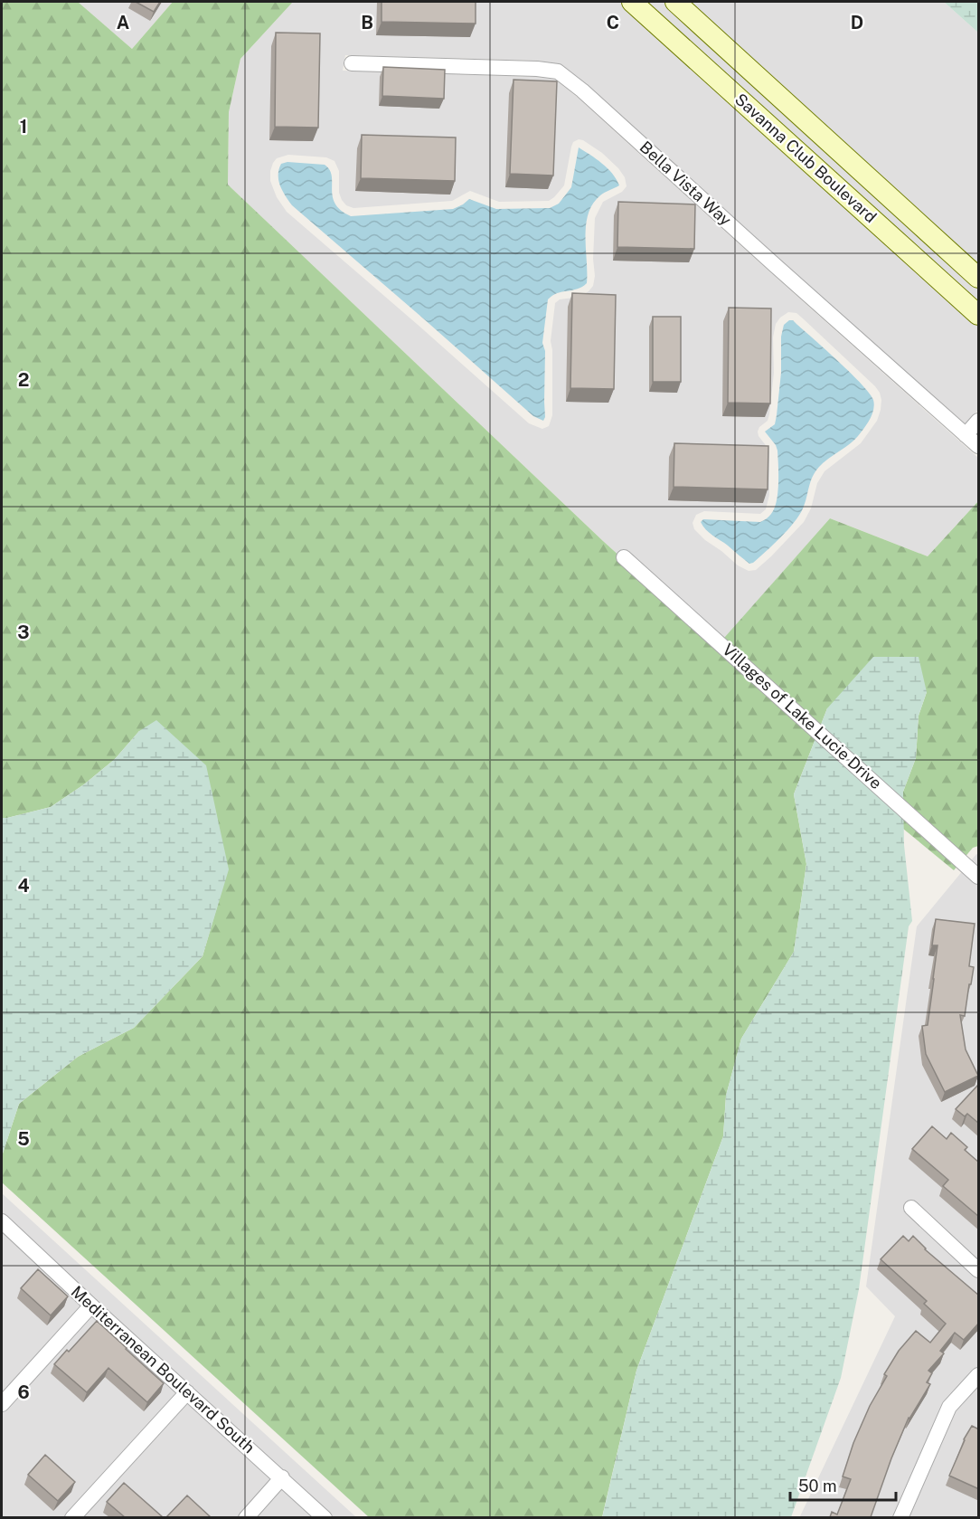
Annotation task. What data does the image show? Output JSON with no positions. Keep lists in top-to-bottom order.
{
  "streets": {
    "street": [
      "Savanna Club Boulevard",
      "Bella Vista Way",
      "Villages of Lake Lucie Drive",
      "Mediterranean Boulevard South"
    ]
  },
  "scale_bar": "50 m",
  "grid": {
    "columns": [
      "A",
      "B",
      "C",
      "D"
    ],
    "rows": [
      "1",
      "2",
      "3",
      "4",
      "5",
      "6"
    ]
  }
}
